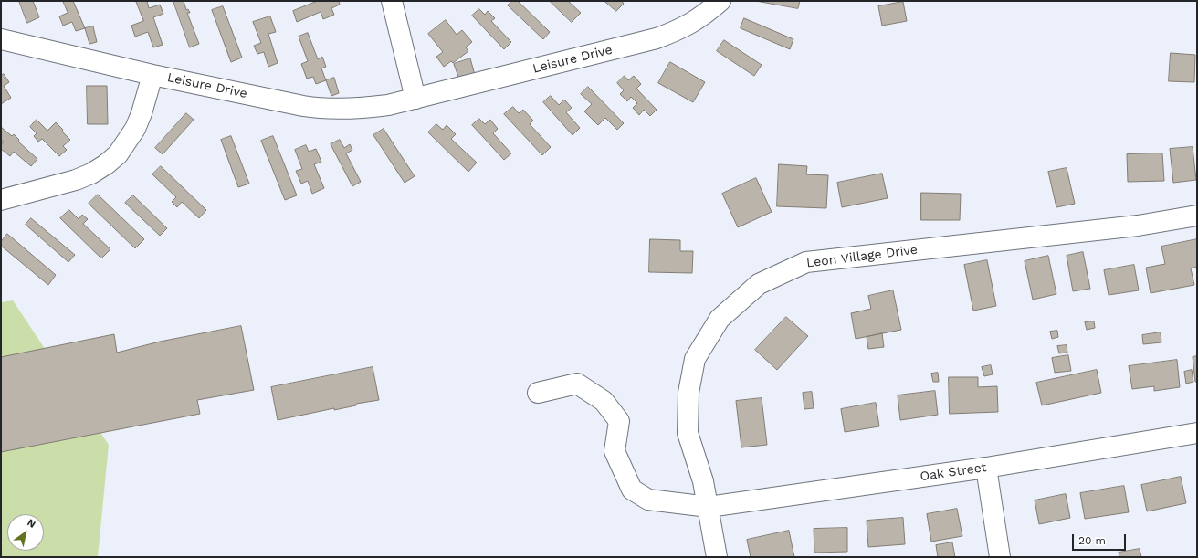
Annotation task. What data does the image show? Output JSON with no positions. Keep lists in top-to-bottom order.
{
  "streets": {
    "street": ["Leisure Drive", "Leon Village Drive", "Oak Street"]
  },
  "crossings": [
    ["Leon Village Drive", "Oak Street"]
  ],
  "scale_bar": "20 m",
  "north": "top right"
}
